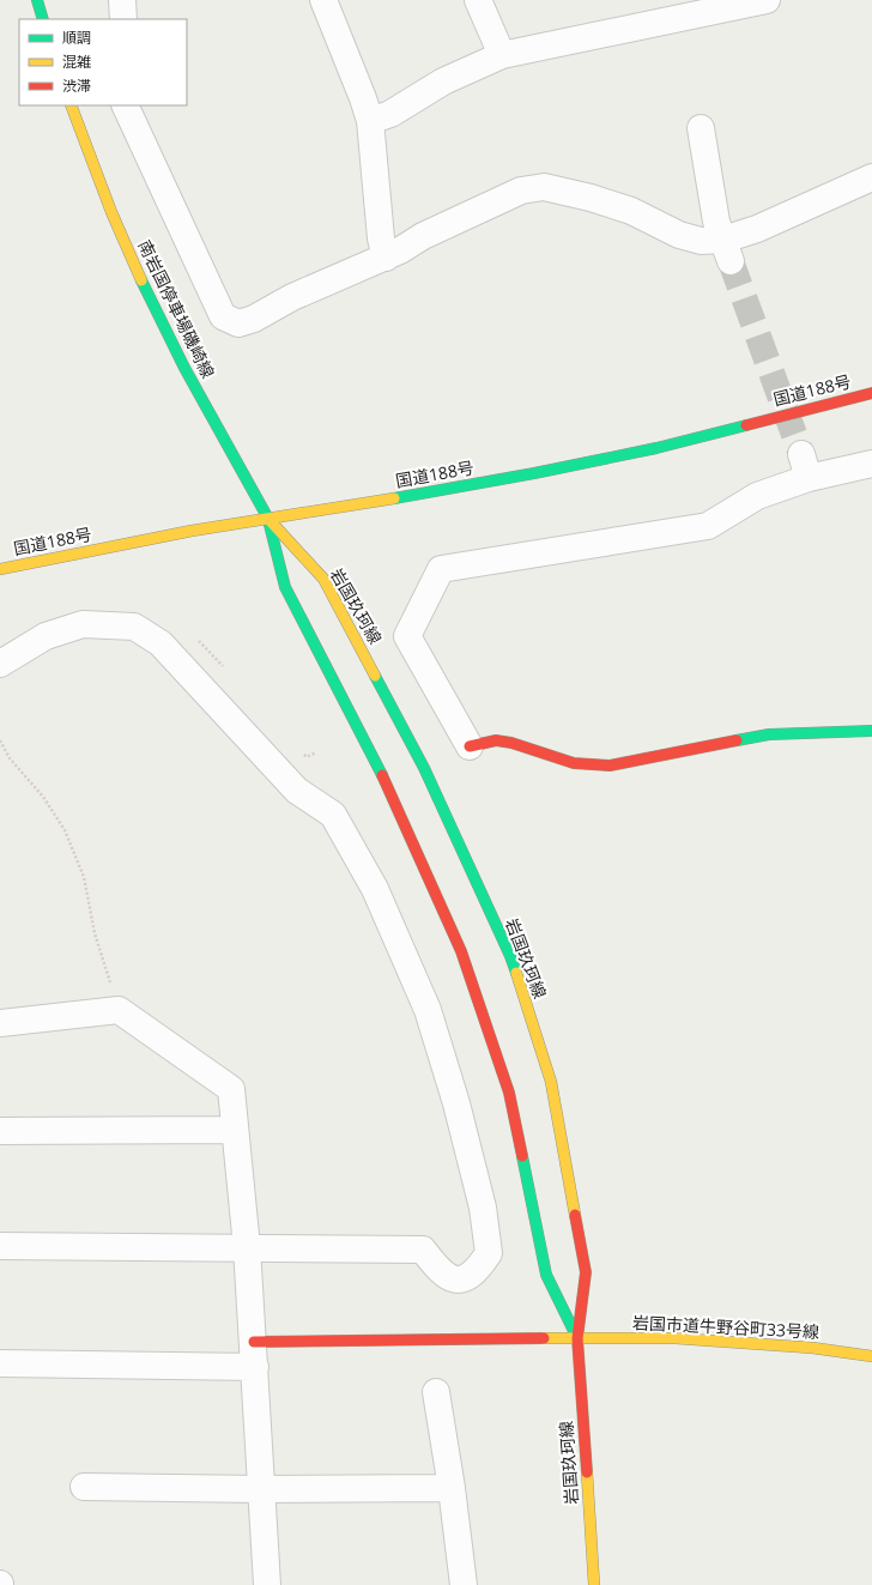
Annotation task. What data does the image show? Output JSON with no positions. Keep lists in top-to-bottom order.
{
  "streets": {
    "main road": [
      "南岩国停車場磯崎線",
      "国道188号",
      "岩国玖珂線",
      "岩国市道牛野谷町33号線"
    ]
  },
  "crossings": [
    ["南岩国停車場磯崎線", "国道188号"],
    ["南岩国停車場磯崎線", "岩国玖珂線"],
    ["国道188号", "岩国玖珂線"],
    ["岩国玖珂線", "岩国市道牛野谷町33号線"]
  ],
  "legend": ["順調", "混雑", "渋滞"]
}
